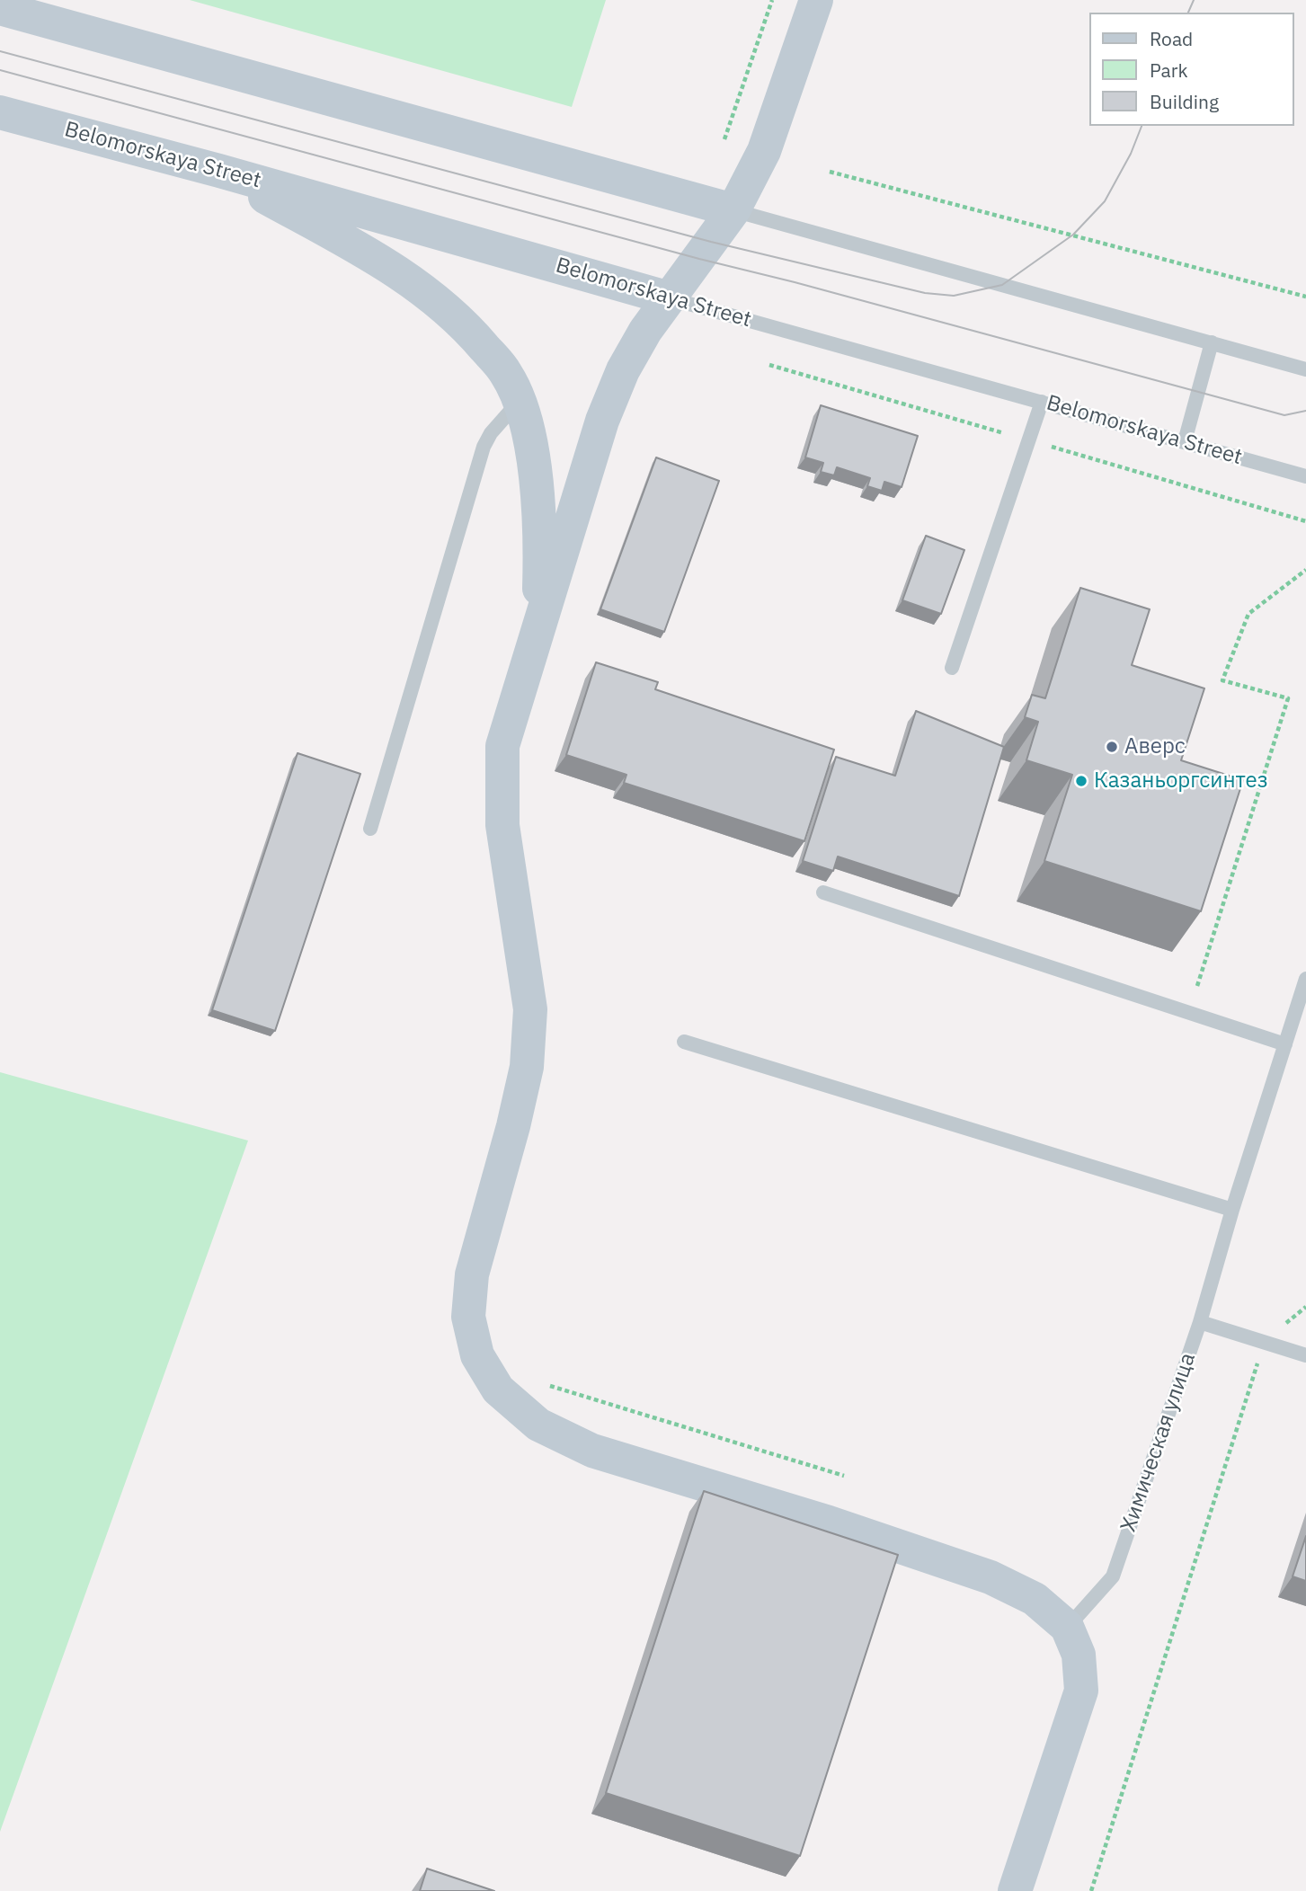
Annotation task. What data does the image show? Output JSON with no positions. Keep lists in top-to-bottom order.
{
  "streets": {
    "main road": ["Belomorskaya Street"],
    "lane": ["Химическая улица"]
  },
  "places": ["Аверс", "Казаньоргсинтез"],
  "legend": ["Road", "Park", "Building"]
}
